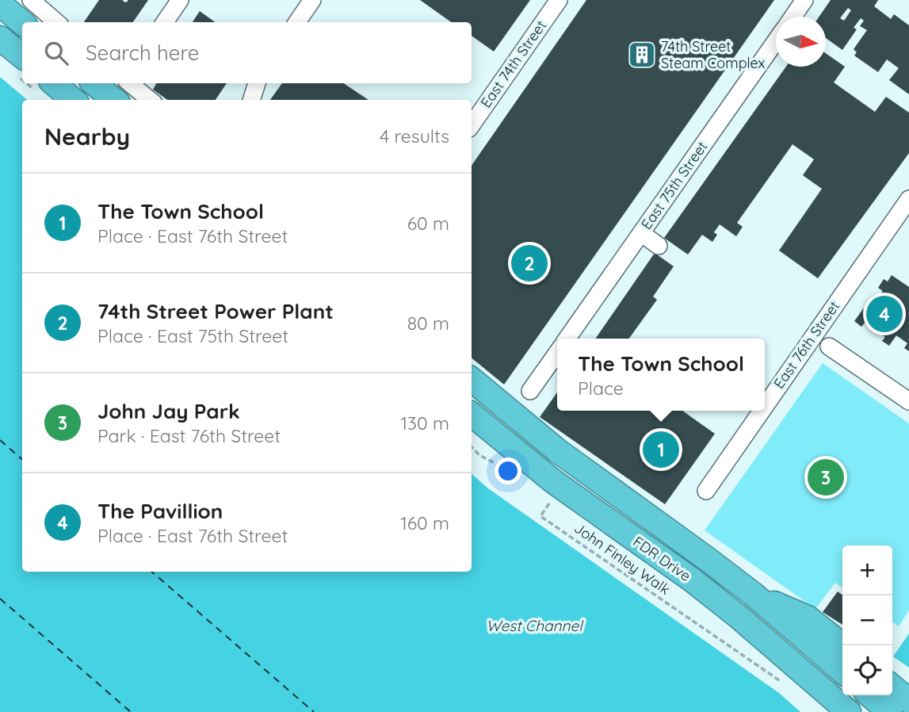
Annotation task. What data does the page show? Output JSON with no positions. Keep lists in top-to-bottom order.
{
  "streets": {
    "highway": ["FDR Drive"],
    "street": ["East 74th Street", "East 75th Street", "East 76th Street"],
    "path": ["John Finley Walk"]
  },
  "water": ["West Channel"],
  "places": {
    "building": ["74th Street Steam Complex"]
  },
  "north": "right",
  "page": {
    "search": "Search here",
    "heading": ["Nearby", "4 results"],
    "list": [
      {
        "mark": "1",
        "name": "The Town School",
        "note": "Place · East 76th Street",
        "value": "60 m"
      },
      {
        "mark": "2",
        "name": "74th Street Power Plant",
        "note": "Place · East 75th Street",
        "value": "80 m"
      },
      {
        "mark": "3",
        "name": "John Jay Park",
        "note": "Park · East 76th Street",
        "value": "130 m"
      },
      {
        "mark": "4",
        "name": "The Pavillion",
        "note": "Place · East 76th Street",
        "value": "160 m"
      }
    ],
    "pins": [
      "2",
      "4",
      "1",
      "3"
    ],
    "popup": ["The Town School", "Place"],
    "map_buttons": ["+", "−"]
  }
}
